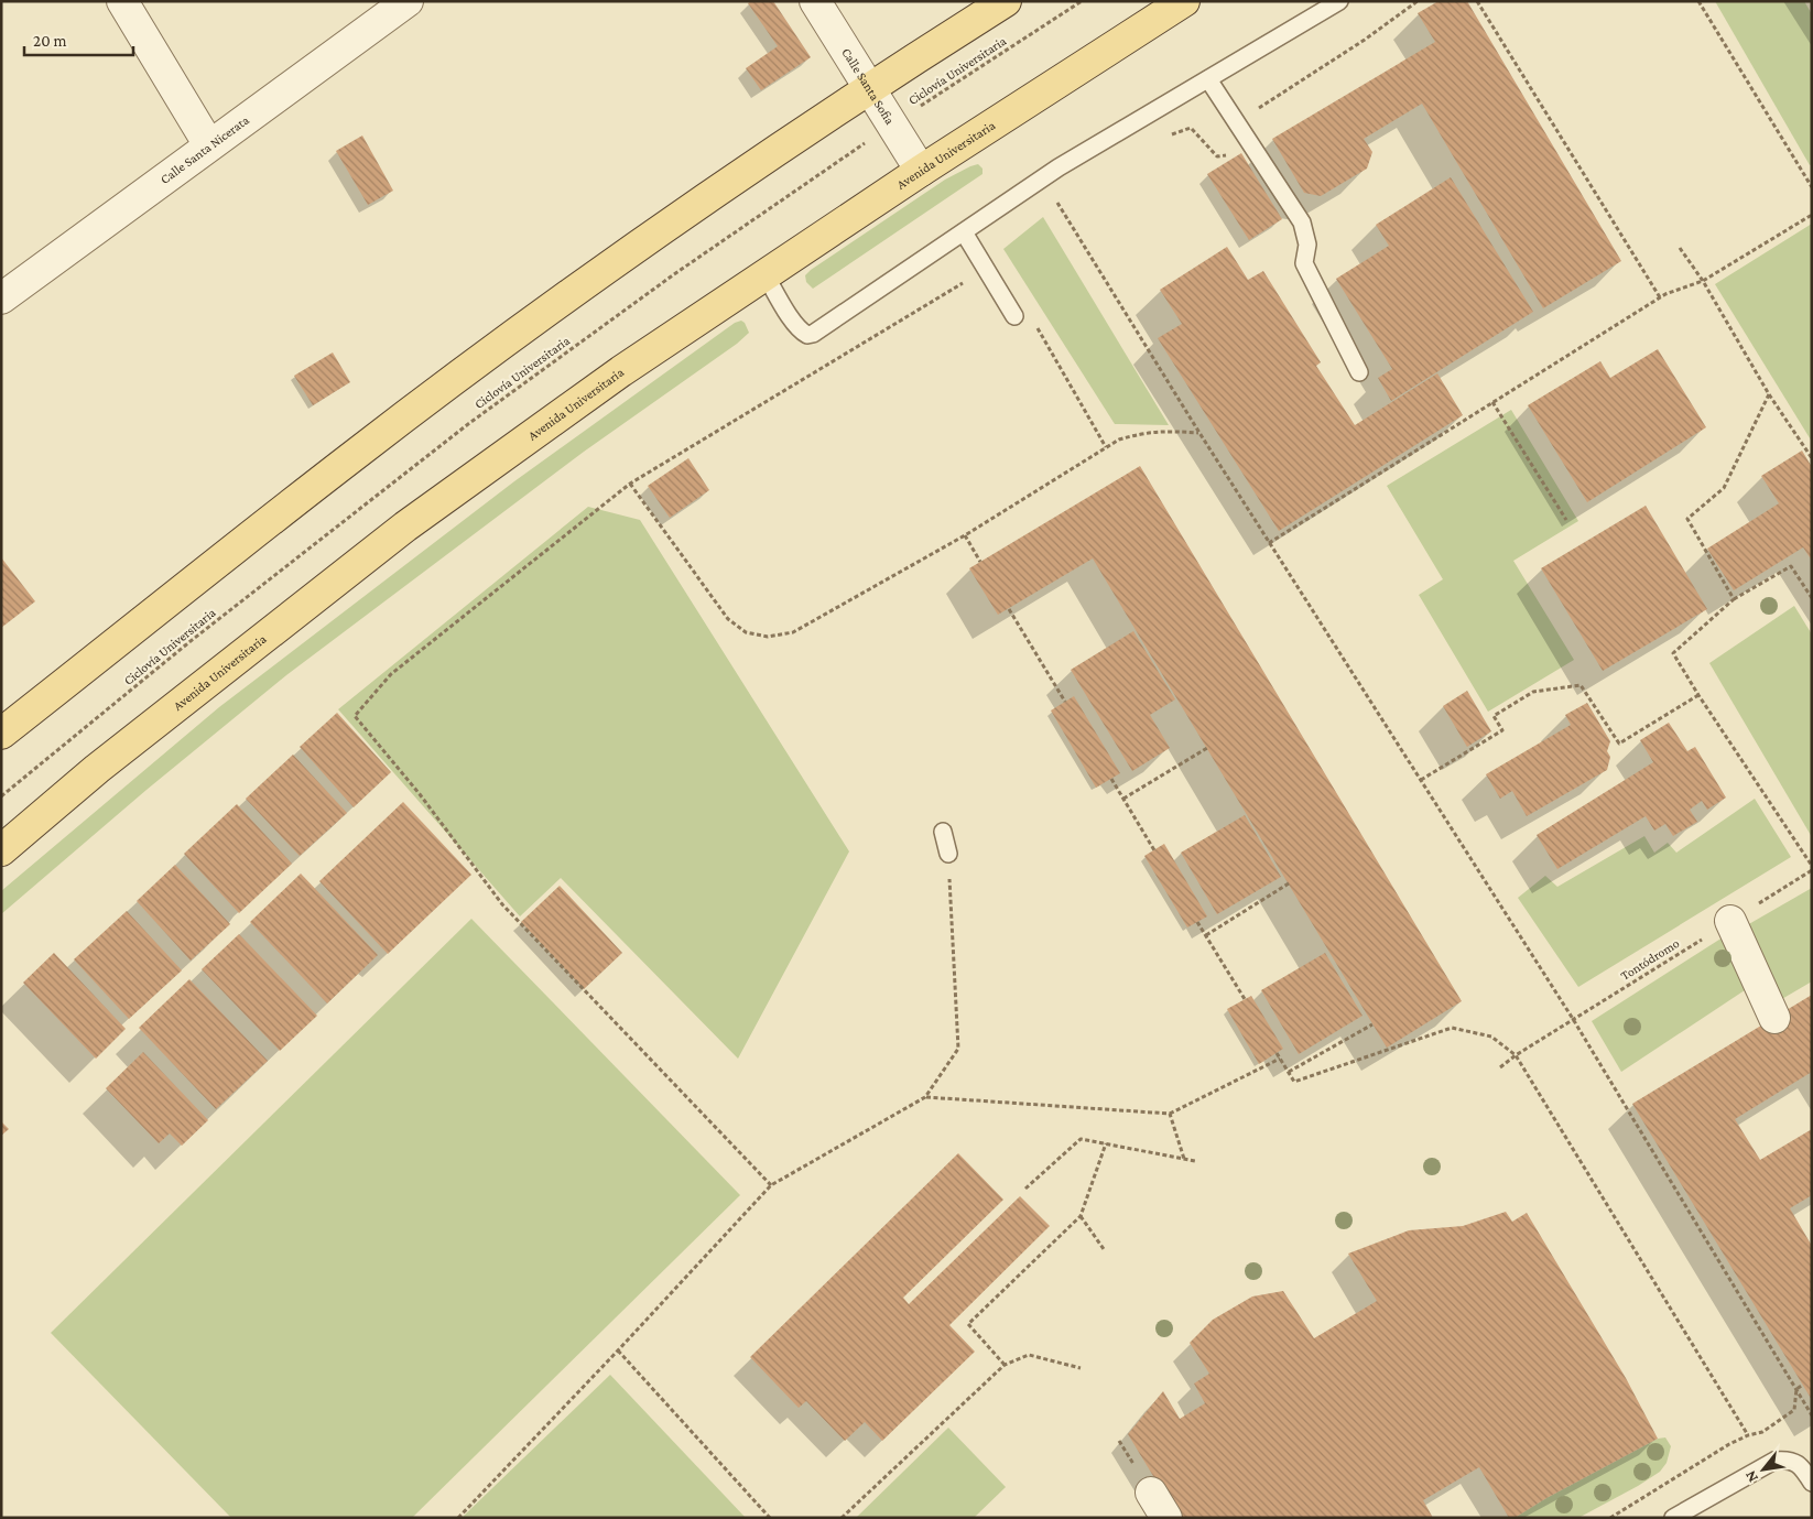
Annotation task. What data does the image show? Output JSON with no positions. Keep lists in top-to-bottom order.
{
  "streets": {
    "main road": ["Avenida Universitaria"],
    "street": ["Calle Santa Sofia", "Calle Santa Nicerata"],
    "path": ["Ciclovía Universitaria", "Tontódromo"]
  },
  "crossings": [
    ["Ciclovía Universitaria", "Calle Santa Sofia"],
    ["Calle Santa Sofia", "Avenida Universitaria"]
  ],
  "scale_bar": "20 m",
  "north": "bottom left"
}
